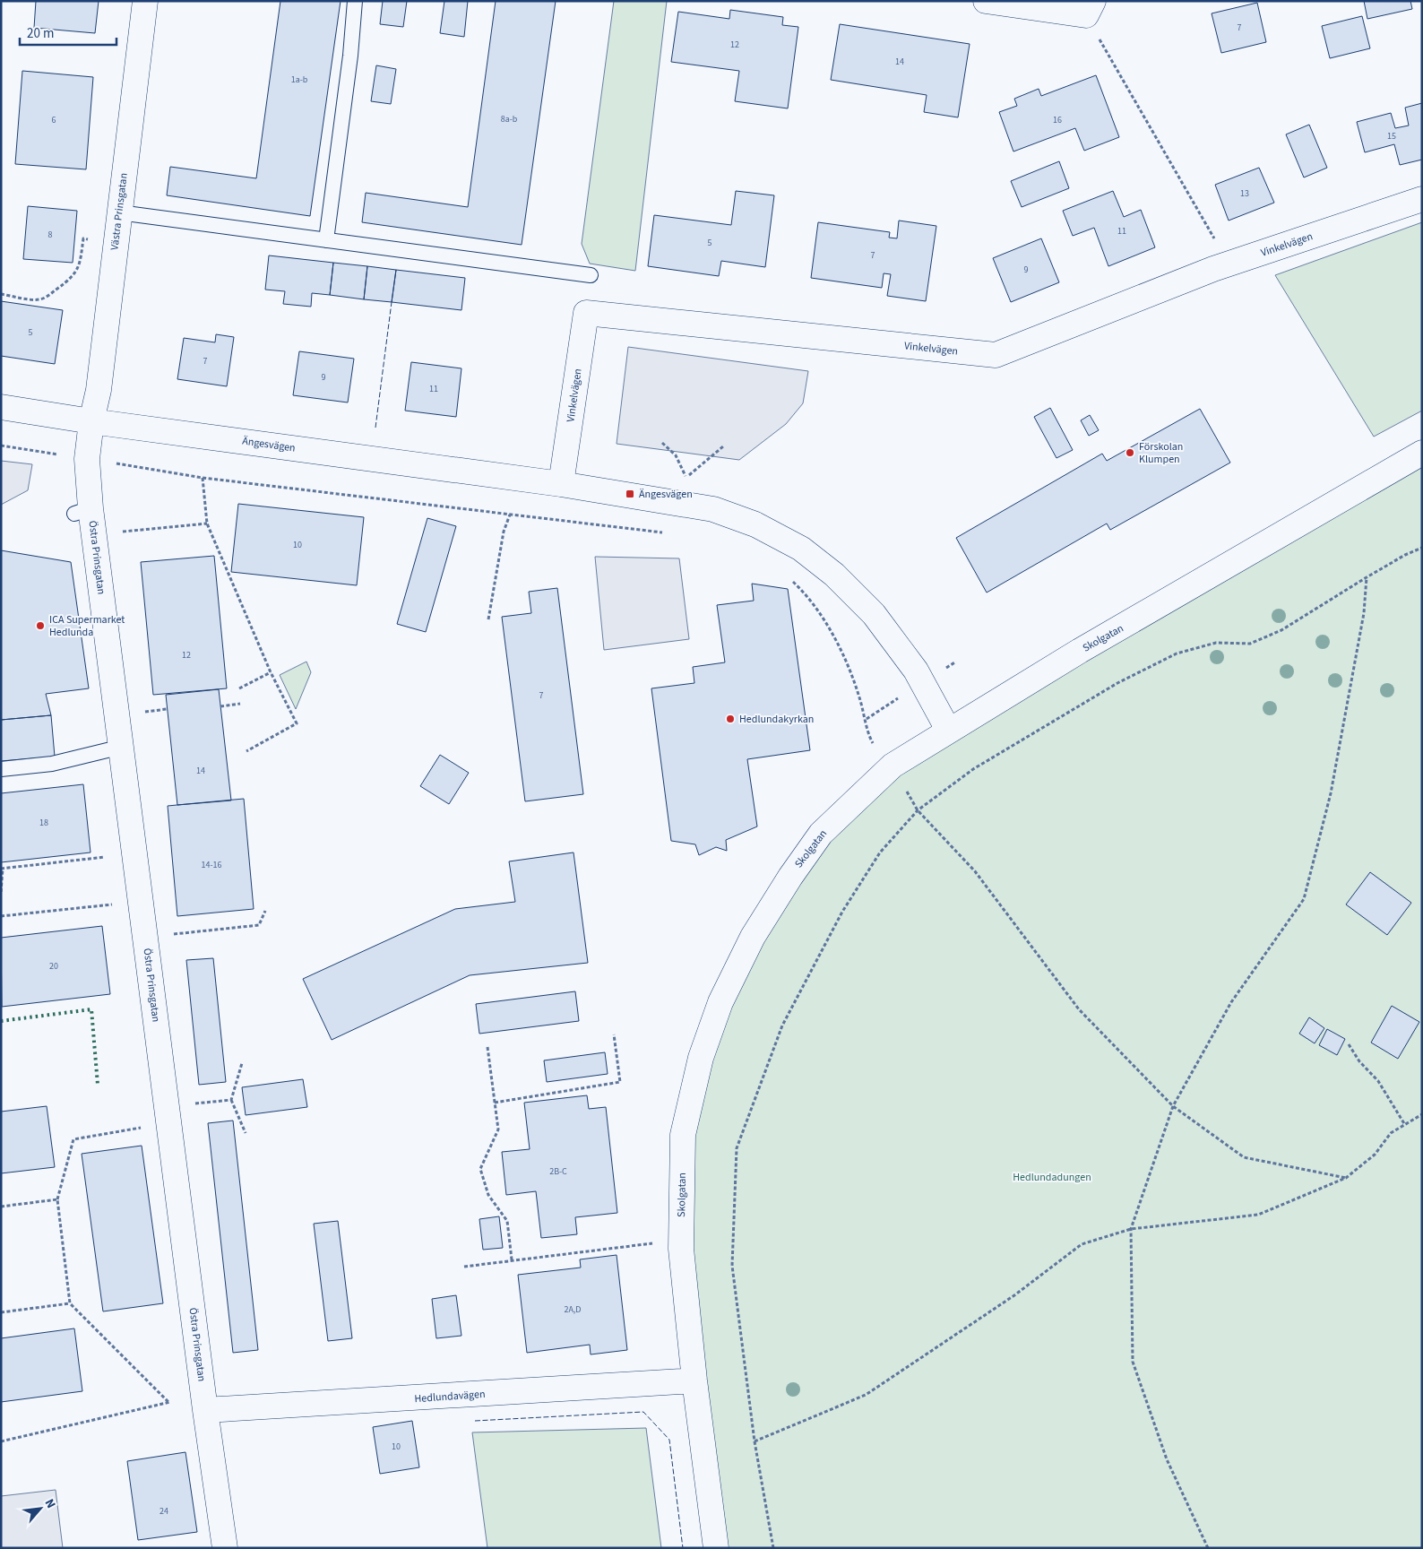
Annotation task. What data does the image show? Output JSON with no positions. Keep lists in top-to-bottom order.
{
  "streets": {
    "street": [
      "Västra Prinsgatan",
      "Vinkelvägen",
      "Ängesvägen",
      "Östra Prinsgatan",
      "Skolgatan",
      "Hedlundavägen"
    ]
  },
  "crossings": [
    ["Västra Prinsgatan", "Ängesvägen"],
    ["Västra Prinsgatan", "Östra Prinsgatan"],
    ["Vinkelvägen", "Ängesvägen"],
    ["Ängesvägen", "Östra Prinsgatan"],
    ["Ängesvägen", "Skolgatan"],
    ["Östra Prinsgatan", "Hedlundavägen"],
    ["Skolgatan", "Hedlundavägen"]
  ],
  "parks": ["Hedlundadungen"],
  "places": {
    "other": ["Förskolan Klumpen", "ICA Supermarket Hedlunda", "Hedlundakyrkan"],
    "transit": ["Ängesvägen"]
  },
  "house_numbers": [
    "7",
    "12",
    "14",
    "1a-b",
    "8a-b",
    "6",
    "16",
    "15",
    "13",
    "11",
    "8",
    "5",
    "7",
    "9",
    "5",
    "7",
    "9",
    "11",
    "10",
    "12",
    "7",
    "14",
    "18",
    "14-16",
    "20",
    "2B-C",
    "2A,D",
    "10",
    "24"
  ],
  "scale_bar": "20 m",
  "north": "top right"
}
